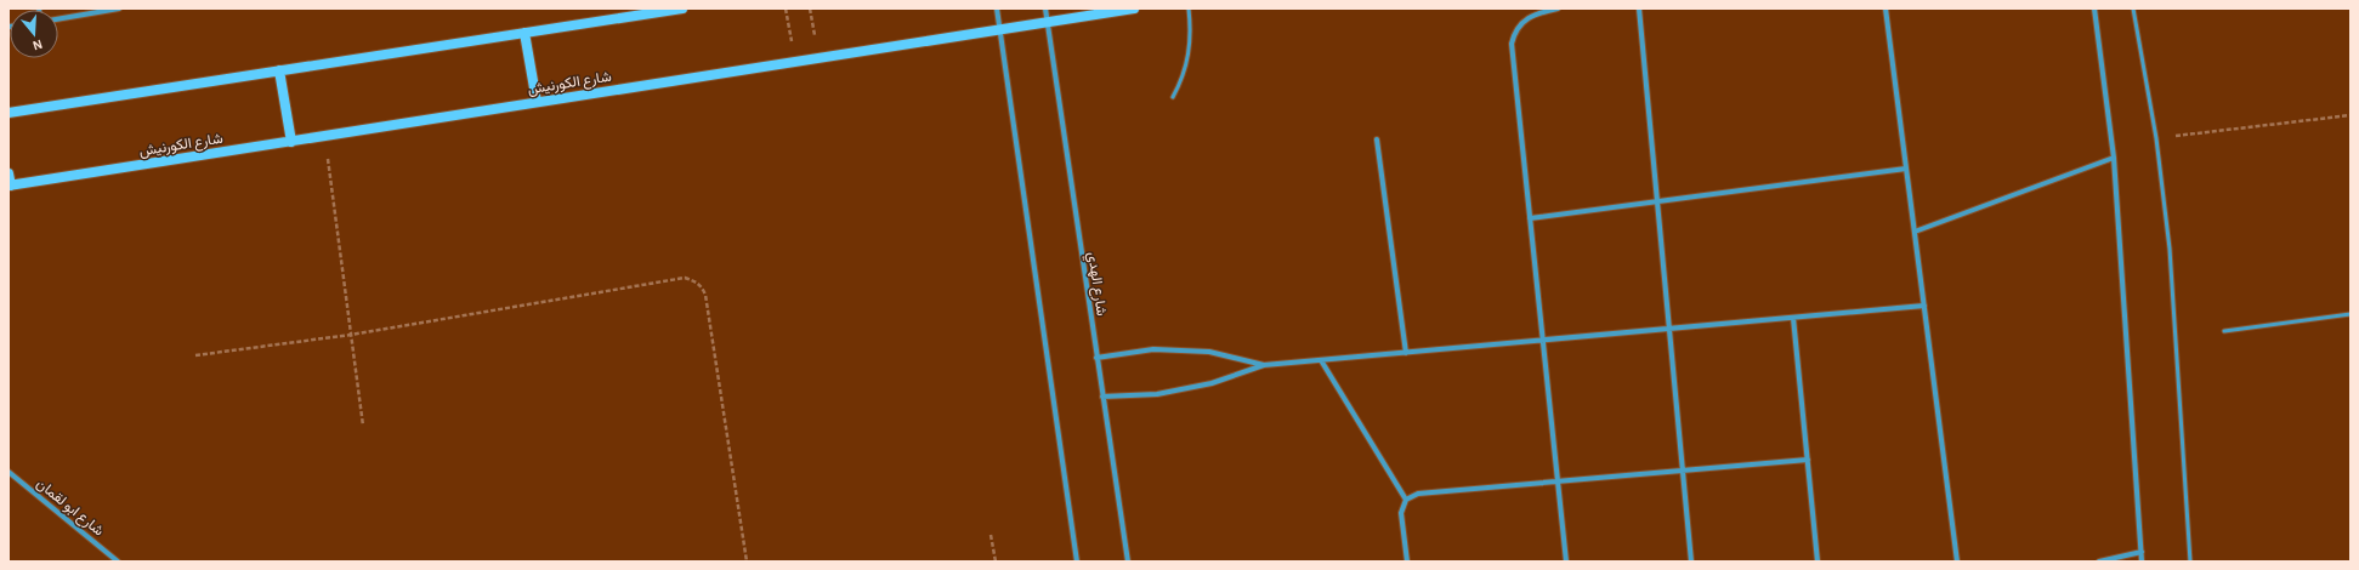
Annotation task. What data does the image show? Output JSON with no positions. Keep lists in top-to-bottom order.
{
  "streets": {
    "main road": ["شارع الكورنيش"],
    "street": ["شارع الهدي", "شارع ابو لقمان"]
  },
  "crossings": [
    ["شارع الكورنيش", "شارع الهدي"]
  ],
  "north": "bottom"
}
